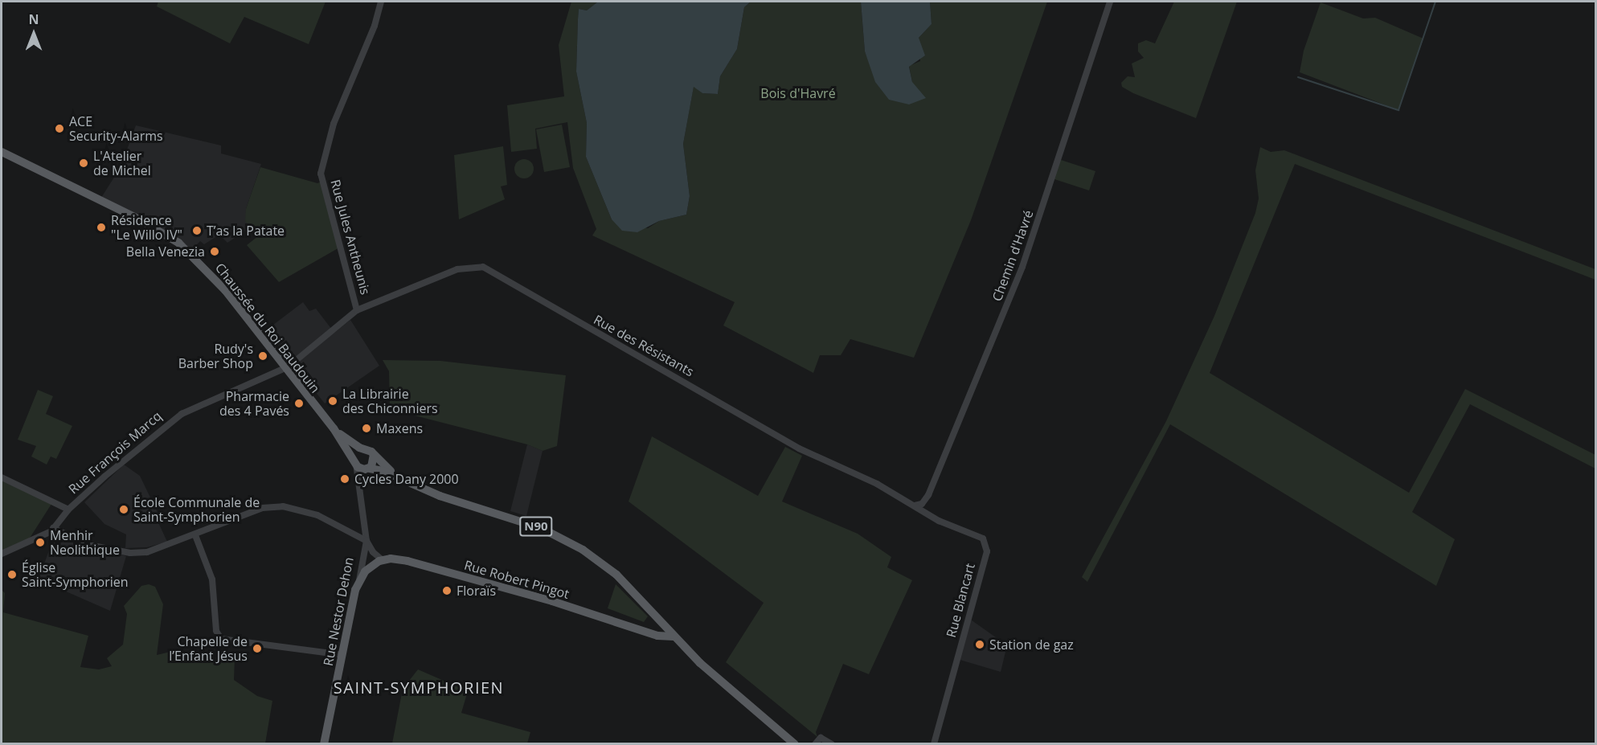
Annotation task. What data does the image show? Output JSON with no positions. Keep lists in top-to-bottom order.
{
  "streets": {
    "main road": [
      "Chaussée du Roi Baudouin",
      "N90",
      "Rue Robert Pingot",
      "Rue Nestor Dehon"
    ],
    "street": [
      "Rue Jules Antheunis",
      "Chemin d'Havré",
      "Rue des Résistants",
      "Rue François Marcq",
      "Rue Blancart"
    ]
  },
  "crossings": [
    ["Rue Jules Antheunis", "Chaussée du Roi Baudouin"],
    ["Rue Jules Antheunis", "Rue des Résistants"],
    ["Rue Jules Antheunis", "Rue François Marcq"],
    ["Chemin d'Havré", "Rue des Résistants"],
    ["Chemin d'Havré", "Rue Blancart"],
    ["Chaussée du Roi Baudouin", "Rue François Marcq"],
    ["Chaussée du Roi Baudouin", "N90"],
    ["Chaussée du Roi Baudouin", "Rue Nestor Dehon"],
    ["Rue des Résistants", "Rue Blancart"],
    ["N90", "Rue Robert Pingot"],
    ["N90", "Rue Nestor Dehon"],
    ["Rue Robert Pingot", "Rue Nestor Dehon"]
  ],
  "districts": ["SAINT-SYMPHORIEN"],
  "parks": ["Bois d'Havré"],
  "places": [
    "ACE Security-Alarms",
    "L'Atelier de Michel",
    "Résidence \"Le Willo IV\"",
    "T’as la Patate",
    "Bella Venezia",
    "Rudy's Barber Shop",
    "La Librairie des Chiconniers",
    "Pharmacie des 4 Pavés",
    "Maxens",
    "Cycles Dany 2000",
    "École Communale de Saint-Symphorien",
    "Menhir Neolithique",
    "Église Saint-Symphorien",
    "Floraïs",
    "Station de gaz",
    "Chapelle de l’Enfant Jésus"
  ],
  "north": "top"
}
